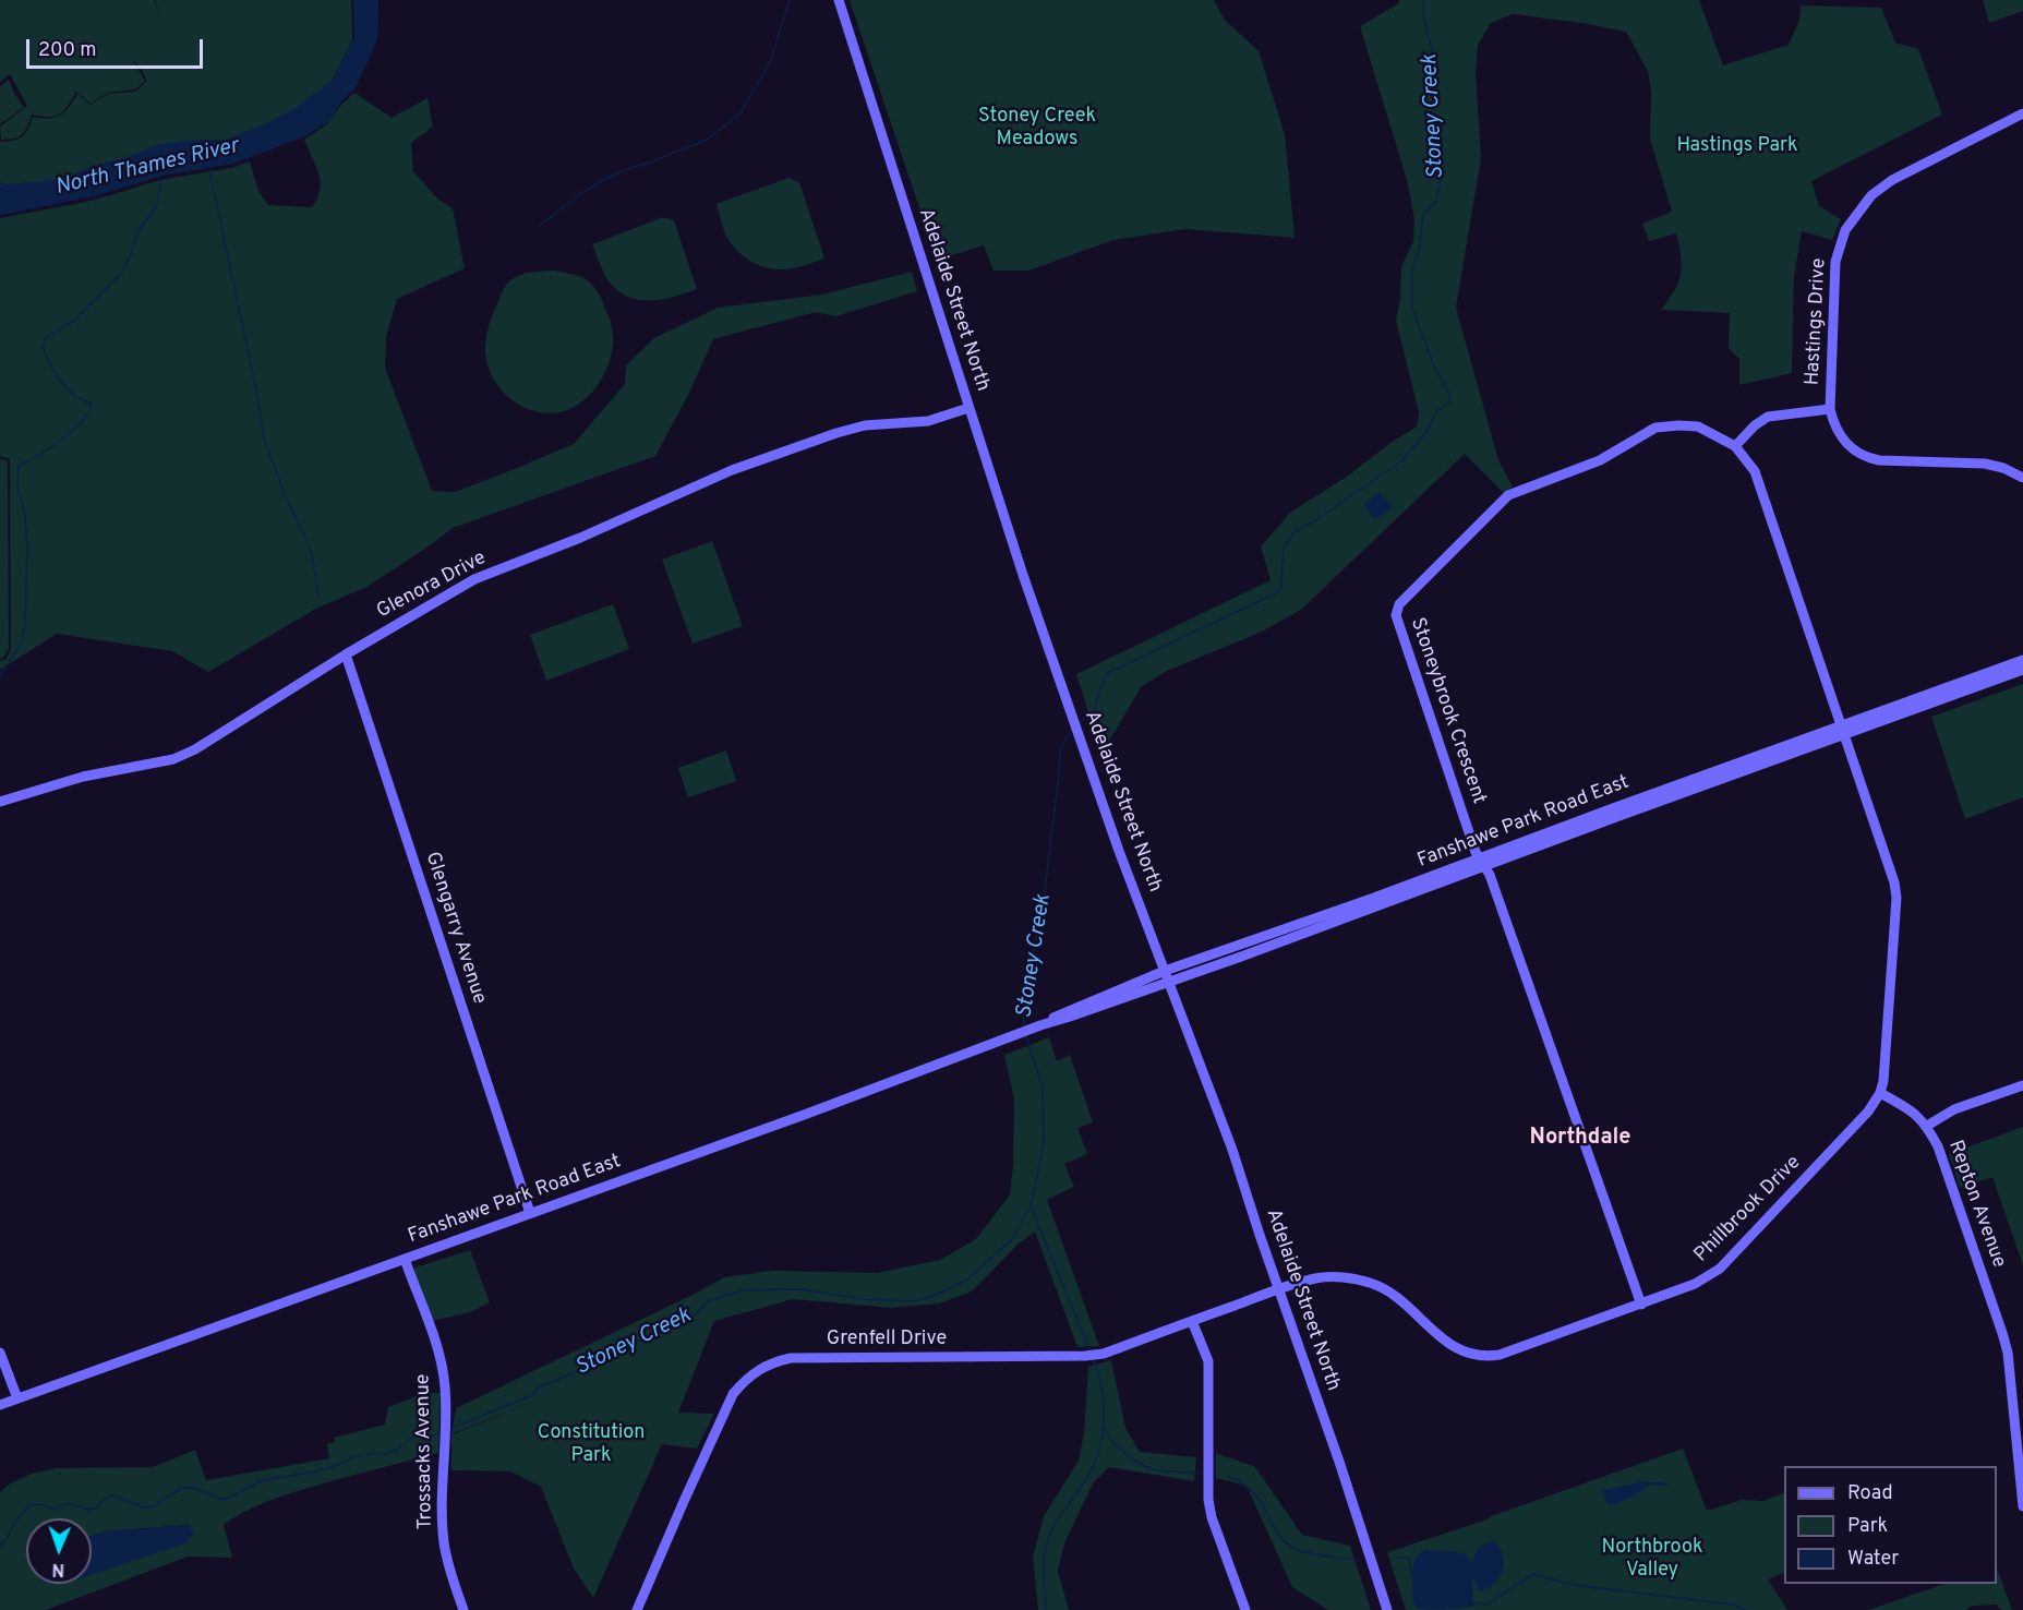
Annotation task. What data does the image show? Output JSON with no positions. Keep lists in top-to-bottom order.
{
  "streets": {
    "street": [
      "Adelaide Street North",
      "Hastings Drive",
      "Glenora Drive",
      "Stoneybrook Crescent",
      "Fanshawe Park Road East",
      "Glengarry Avenue",
      "Repton Avenue",
      "Phillbrook Drive",
      "Grenfell Drive",
      "Trossacks Avenue"
    ]
  },
  "crossings": [
    ["Adelaide Street North", "Glenora Drive"],
    ["Adelaide Street North", "Fanshawe Park Road East"],
    ["Adelaide Street North", "Phillbrook Drive"],
    ["Adelaide Street North", "Grenfell Drive"],
    ["Glenora Drive", "Glengarry Avenue"],
    ["Stoneybrook Crescent", "Fanshawe Park Road East"],
    ["Stoneybrook Crescent", "Phillbrook Drive"],
    ["Fanshawe Park Road East", "Glengarry Avenue"],
    ["Fanshawe Park Road East", "Phillbrook Drive"],
    ["Fanshawe Park Road East", "Trossacks Avenue"],
    ["Repton Avenue", "Phillbrook Drive"],
    ["Phillbrook Drive", "Grenfell Drive"]
  ],
  "districts": ["Northdale"],
  "water": ["Stoney Creek", "North Thames River"],
  "parks": [
    "Stoney Creek Meadows",
    "Hastings Park",
    "Constitution Park",
    "Northbrook Valley"
  ],
  "legend": ["Road", "Park", "Water"],
  "scale_bar": "200 m",
  "north": "bottom"
}
